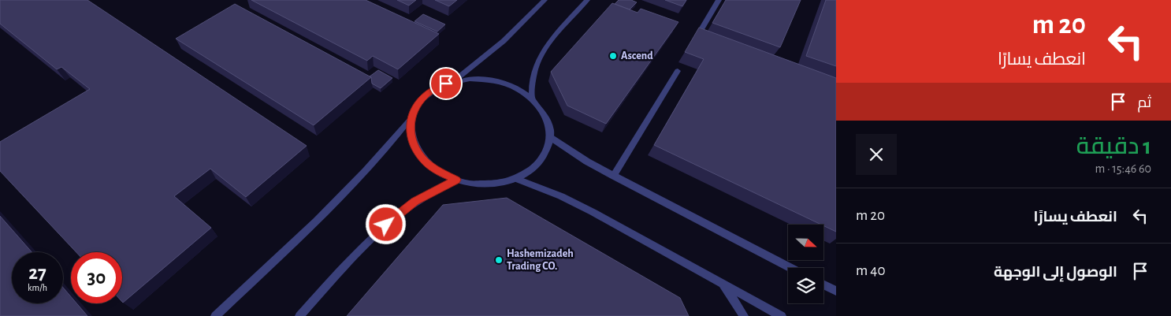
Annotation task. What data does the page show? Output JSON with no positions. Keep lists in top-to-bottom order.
{
  "places": ["Ascend", "Hashemizadeh Trading CO."],
  "north": "right",
  "page": {
    "turn": ["20 m", "انعطف يسارًا"],
    "then": "ثم",
    "heading": ["1 دقيقة", "60 m · 15:46"],
    "list": [
      {
        "name": "انعطف يسارًا",
        "value": "20 m"
      },
      {
        "name": "الوصول إلى الوجهة",
        "value": "40 m"
      }
    ],
    "speed": "27 km/h",
    "limit": "30"
  }
}
